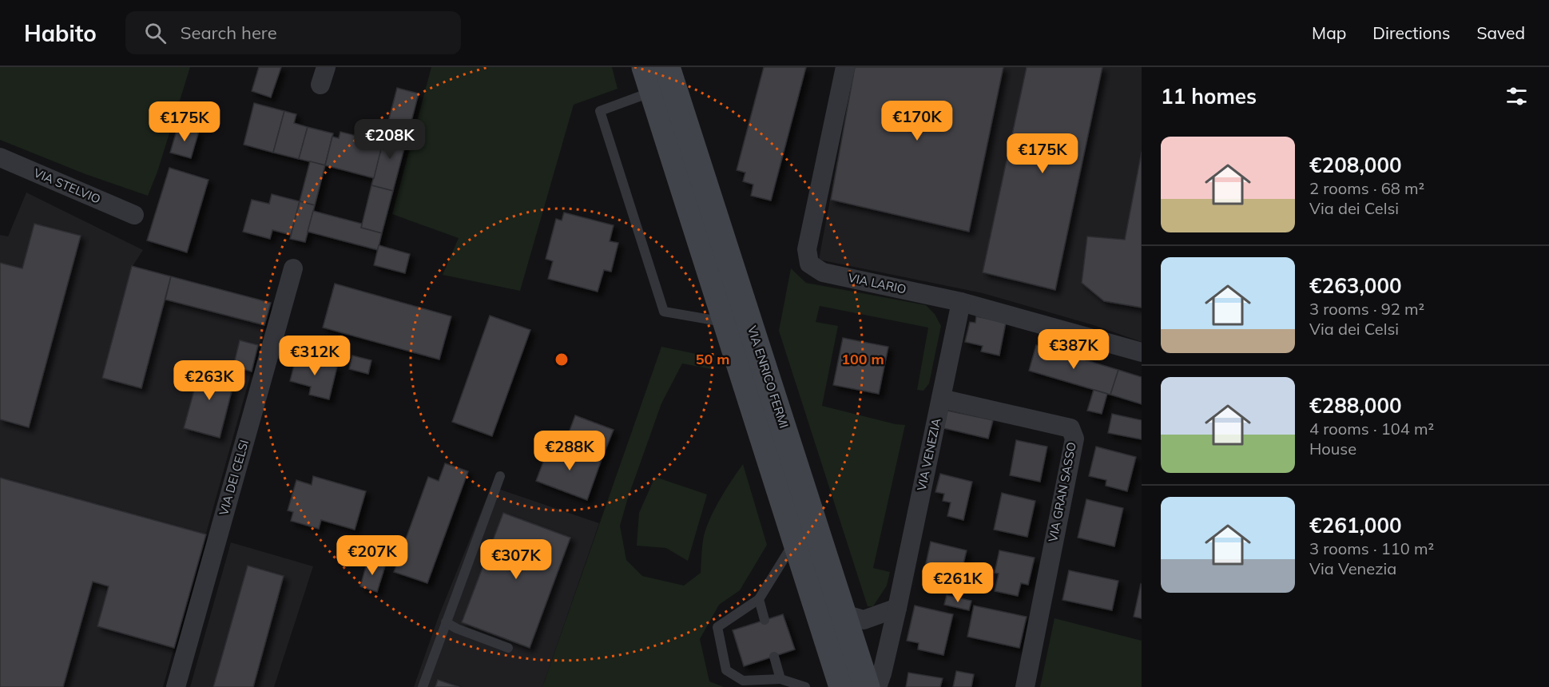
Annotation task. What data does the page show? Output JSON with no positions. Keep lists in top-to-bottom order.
{
  "streets": {
    "street": [
      "VIA STELVIO",
      "VIA LARIO",
      "VIA ENRICO FERMI",
      "VIA VENEZIA",
      "VIA DEI CELSI",
      "VIA GRAN SASSO"
    ]
  },
  "crossings": [
    ["VIA LARIO", "VIA VENEZIA"],
    ["VIA VENEZIA", "VIA GRAN SASSO"]
  ],
  "page": {
    "header": "Habito",
    "search": "Search here",
    "nav": ["Map", "Directions", "Saved"],
    "heading": "11 homes",
    "price": [
      "€170K",
      "€175K",
      "€208K",
      "€175K",
      "€387K",
      "€312K",
      "€263K",
      "€288K",
      "€207K",
      "€307K",
      "€261K"
    ],
    "list": [
      {
        "name": "€208,000",
        "note": "2 rooms · 68 m² · Via dei Celsi"
      },
      {
        "name": "€263,000",
        "note": "3 rooms · 92 m² · Via dei Celsi"
      },
      {
        "name": "€288,000",
        "note": "4 rooms · 104 m² · House"
      },
      {
        "name": "€261,000",
        "note": "3 rooms · 110 m² · Via Venezia"
      }
    ]
  },
  "rings": ["50 m", "100 m"]
}
